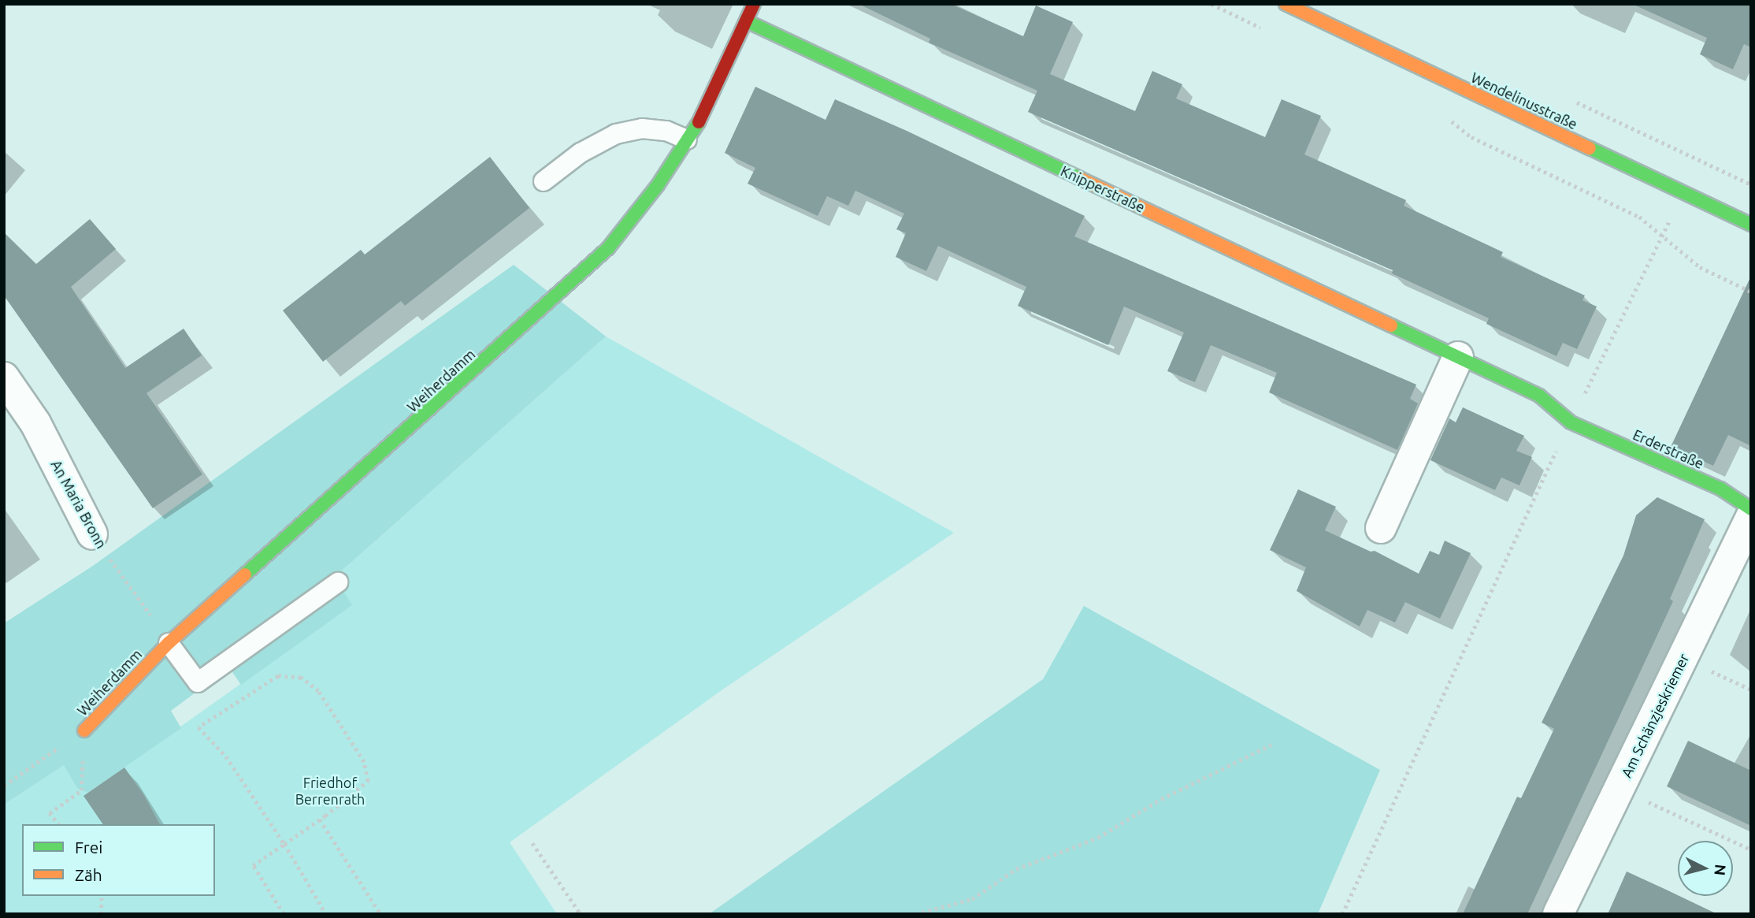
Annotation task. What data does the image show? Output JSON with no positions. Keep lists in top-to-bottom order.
{
  "streets": {
    "street": [
      "Wendelinusstraße",
      "Knipperstraße",
      "Weiherdamm",
      "Erderstraße",
      "An Maria Bronn",
      "Am Schänzjeskriemer"
    ]
  },
  "crossings": [
    ["Knipperstraße", "Weiherdamm"],
    ["Knipperstraße", "Erderstraße"]
  ],
  "parks": ["Friedhof Berrenrath"],
  "legend": ["Frei", "Zäh"],
  "north": "right"
}
